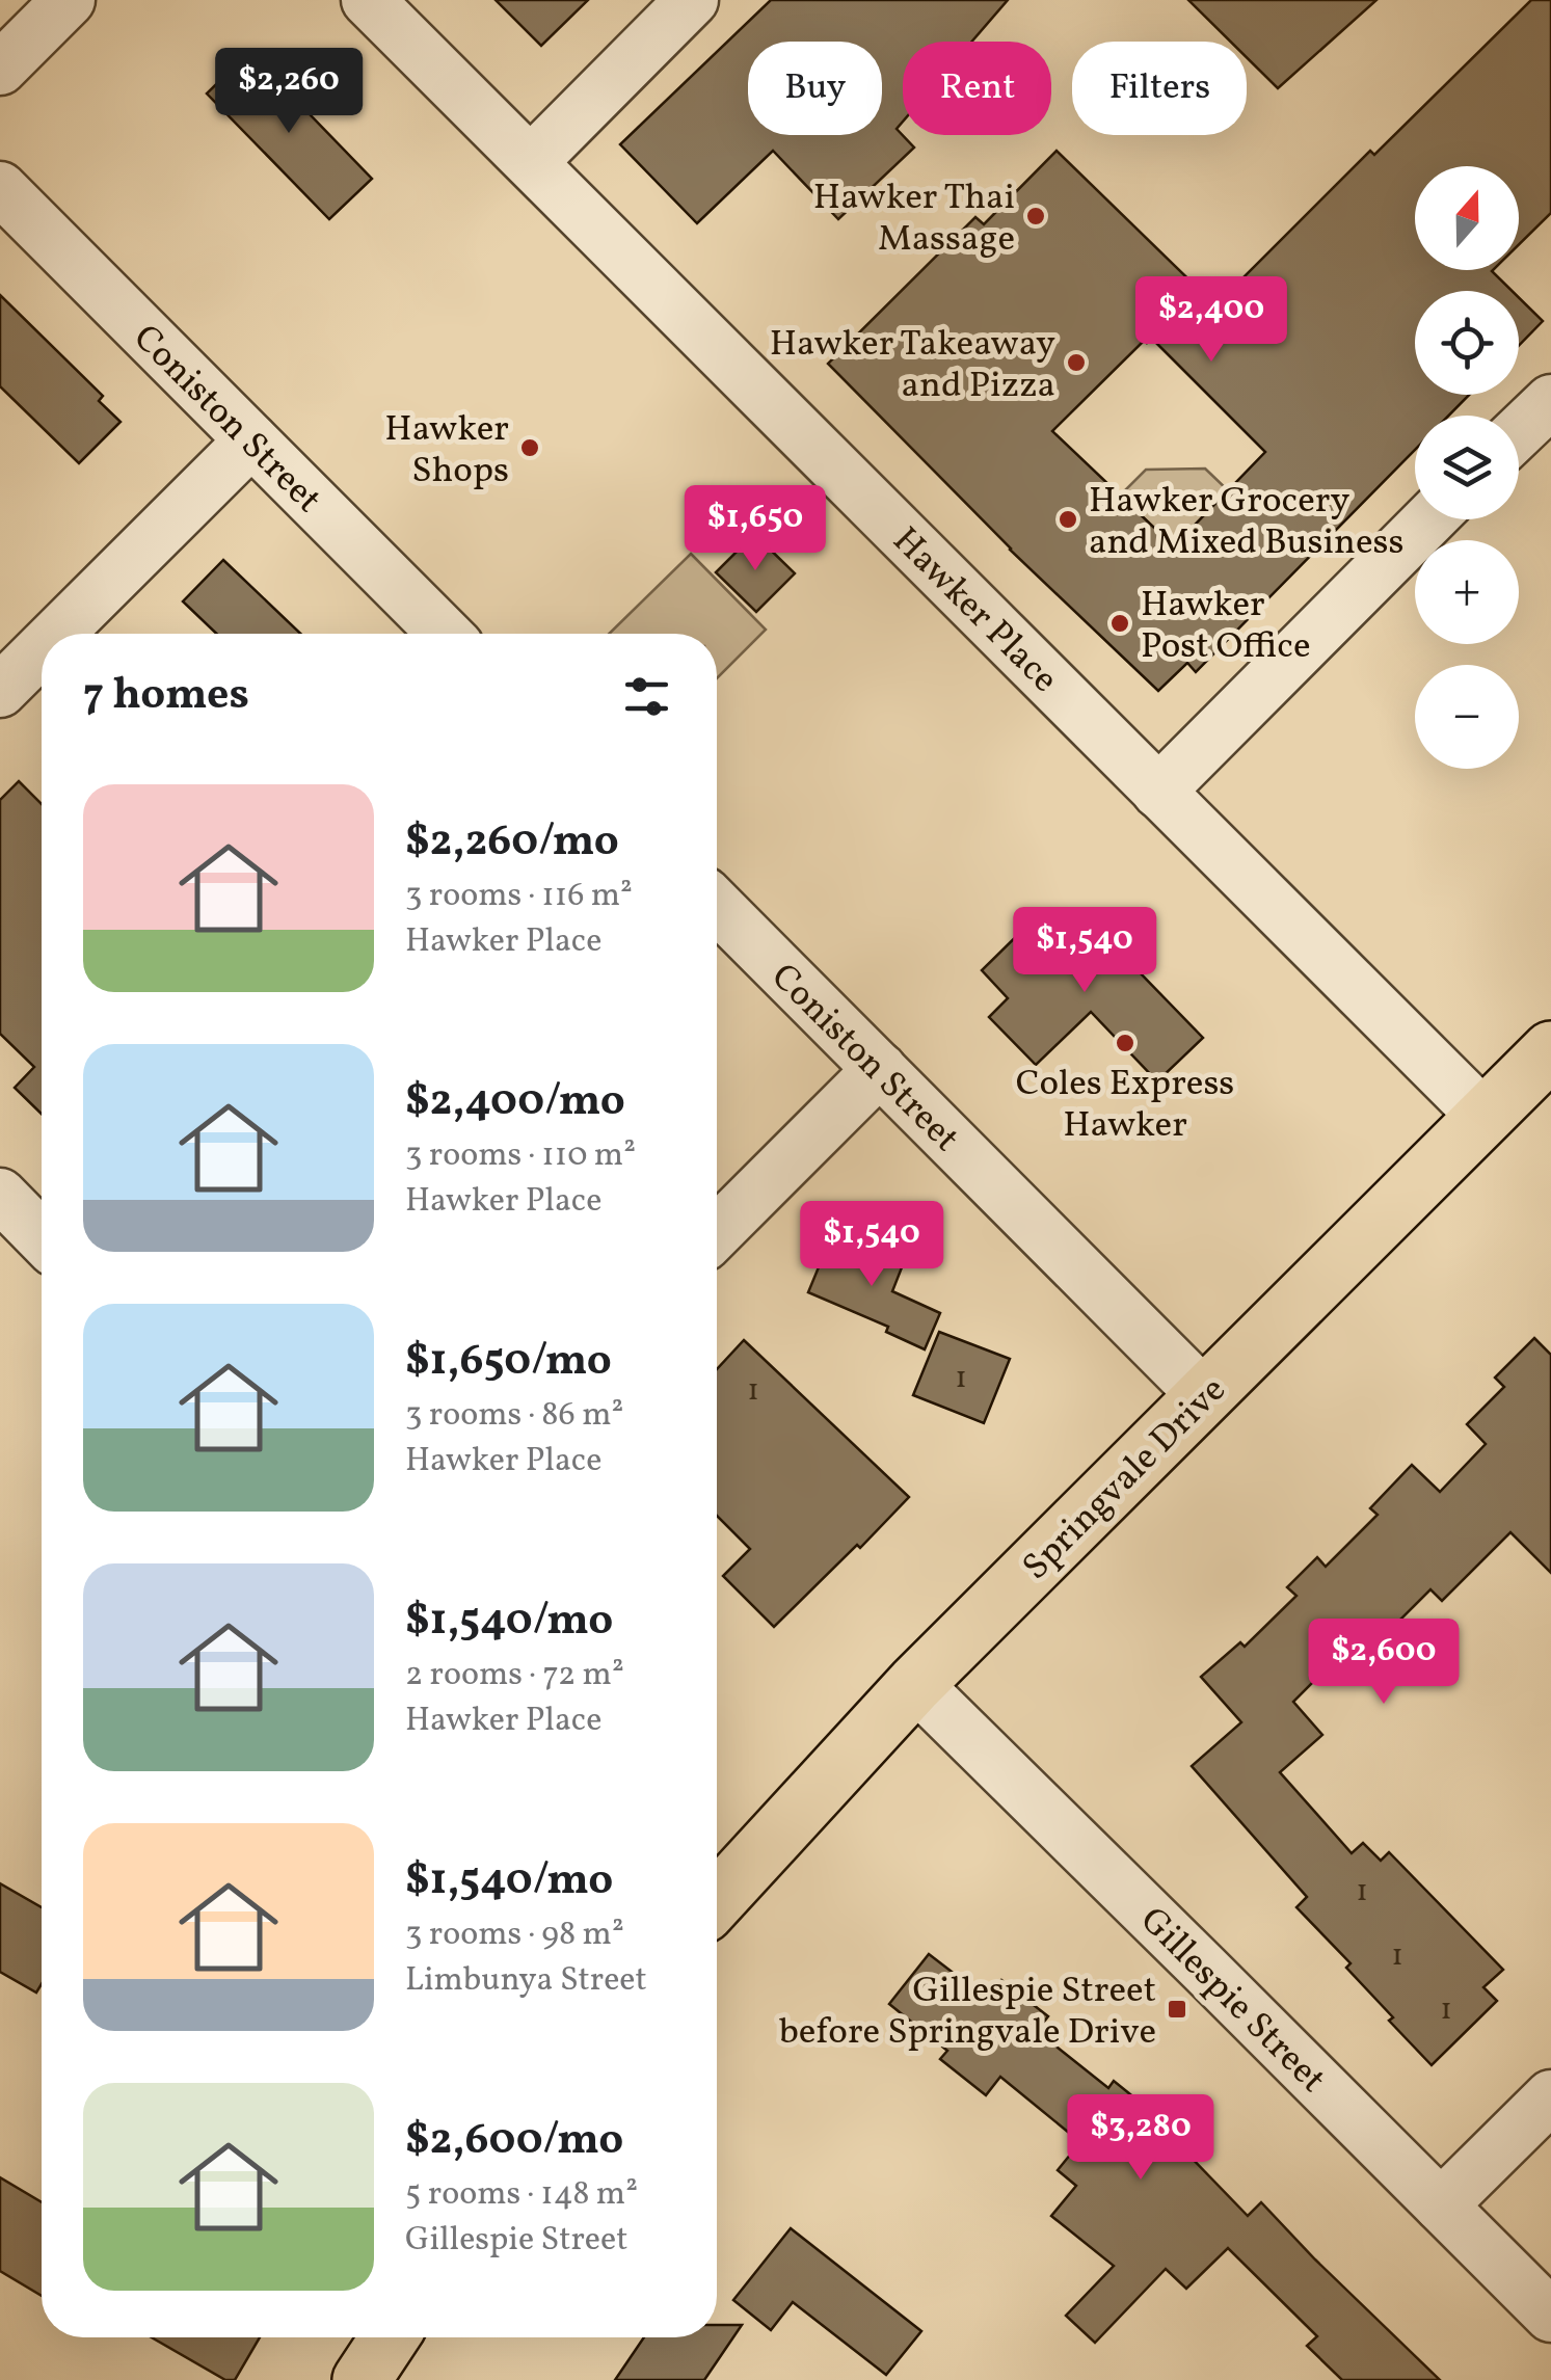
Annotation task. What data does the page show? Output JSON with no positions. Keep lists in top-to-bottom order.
{
  "streets": {
    "main road": ["Springvale Drive"],
    "street": ["Coniston Street", "Hawker Place", "Gillespie Street"]
  },
  "crossings": [
    ["Coniston Street", "Springvale Drive"],
    ["Hawker Place", "Springvale Drive"],
    ["Springvale Drive", "Gillespie Street"]
  ],
  "places": {
    "other": [
      "Hawker Thai Massage",
      "Hawker Takeaway and Pizza",
      "Hawker Shops",
      "Hawker Grocery and Mixed Business",
      "Hawker Post Office",
      "Coles Express Hawker"
    ],
    "transit": ["Gillespie Street before Springvale Drive"]
  },
  "house_numbers": [
    "1",
    "1",
    "1",
    "1",
    "1"
  ],
  "north": "top",
  "page": {
    "chip": ["Buy", "Rent", "Filters"],
    "price": [
      "$2,260",
      "$2,400",
      "$1,650",
      "$1,540",
      "$1,540",
      "$2,600",
      "$3,280"
    ],
    "map_buttons": ["+", "−"],
    "heading": "7 homes",
    "list": [
      {
        "name": "$2,260/mo",
        "note": "3 rooms · 116 m² · Hawker Place"
      },
      {
        "name": "$2,400/mo",
        "note": "3 rooms · 110 m² · Hawker Place"
      },
      {
        "name": "$1,650/mo",
        "note": "3 rooms · 86 m² · Hawker Place"
      },
      {
        "name": "$1,540/mo",
        "note": "2 rooms · 72 m² · Hawker Place"
      },
      {
        "name": "$1,540/mo",
        "note": "3 rooms · 98 m² · Limbunya Street"
      },
      {
        "name": "$2,600/mo",
        "note": "5 rooms · 148 m² · Gillespie Street"
      }
    ]
  }
}
